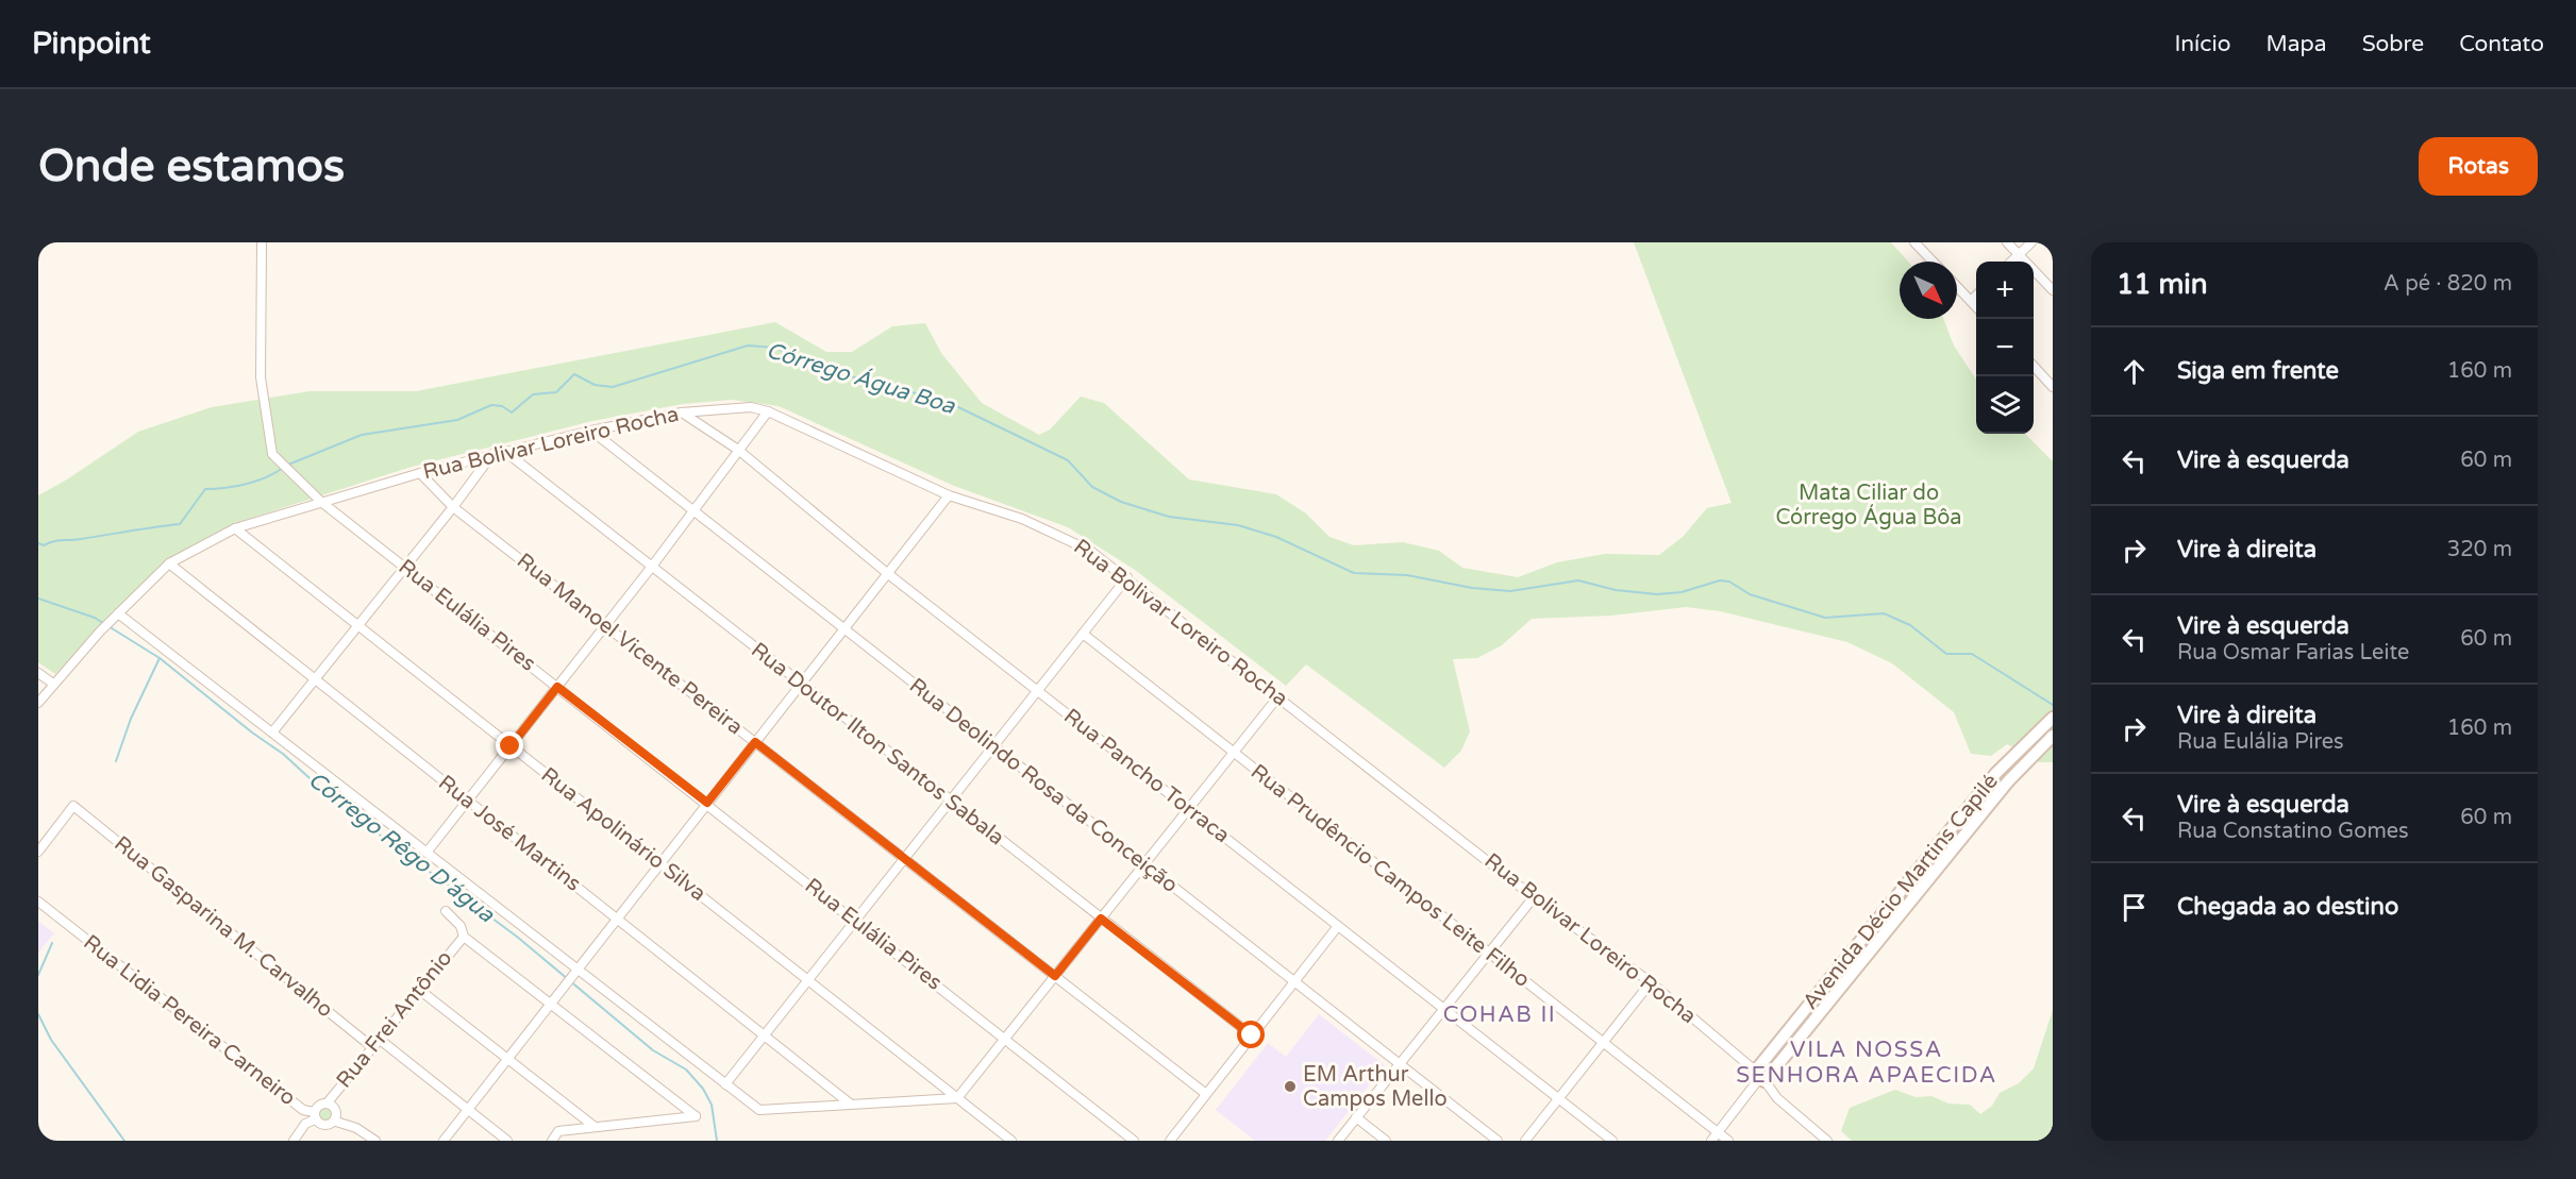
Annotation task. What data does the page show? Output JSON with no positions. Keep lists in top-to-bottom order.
{
  "streets": {
    "street": [
      "Rua Bolivar Loreiro Rocha",
      "Rua Eulália Pires",
      "Rua Manoel Vicente Pereira",
      "Rua Doutor Ilton Santos Sabala",
      "Rua Pancho Torraca",
      "Rua Deolindo Rosa da Conceição",
      "Rua José Martins",
      "Rua Apolinário Silva",
      "Rua Prudêncio Campos Leite Filho",
      "Avenida Décio Martins Capilé",
      "Rua Gasparina M. Carvalho",
      "Rua Frei Antônio",
      "Rua Lidia Pereira Carneiro"
    ]
  },
  "crossings": [
    ["Rua Bolivar Loreiro Rocha", "Rua Eulália Pires"],
    ["Rua Bolivar Loreiro Rocha", "Rua Manoel Vicente Pereira"],
    ["Rua Bolivar Loreiro Rocha", "Rua Doutor Ilton Santos Sabala"],
    ["Rua Bolivar Loreiro Rocha", "Rua Pancho Torraca"],
    ["Rua Bolivar Loreiro Rocha", "Rua Deolindo Rosa da Conceição"],
    ["Rua Bolivar Loreiro Rocha", "Rua José Martins"],
    ["Rua Bolivar Loreiro Rocha", "Rua Apolinário Silva"],
    ["Rua Bolivar Loreiro Rocha", "Avenida Décio Martins Capilé"],
    ["Rua Gasparina M. Carvalho", "Rua Frei Antônio"],
    ["Rua Frei Antônio", "Rua Lidia Pereira Carneiro"]
  ],
  "districts": ["COHAB II", "VILA NOSSA SENHORA APAECIDA"],
  "water": ["Córrego Água Boa", "Córrego Rêgo D'água"],
  "parks": ["Mata Ciliar do Córrego Água Bôa"],
  "places": ["EM Arthur Campos Mello"],
  "north": "bottom right",
  "page": {
    "header": "Pinpoint",
    "nav": [
      "Início",
      "Mapa",
      "Sobre",
      "Contato"
    ],
    "buttons": "Rotas",
    "title": "Onde estamos",
    "heading": ["11 min", "A pé · 820 m"],
    "map_buttons": ["+", "−"],
    "list": [
      ["Siga em frente", "160 m"],
      ["Vire à esquerda", "60 m"],
      ["Vire à direita", "320 m"],
      ["Vire à esquerda", "Rua Osmar Farias Leite", "60 m"],
      ["Vire à direita", "Rua Eulália Pires", "160 m"],
      ["Vire à esquerda", "Rua Constatino Gomes", "60 m"],
      "Chegada ao destino"
    ]
  }
}
